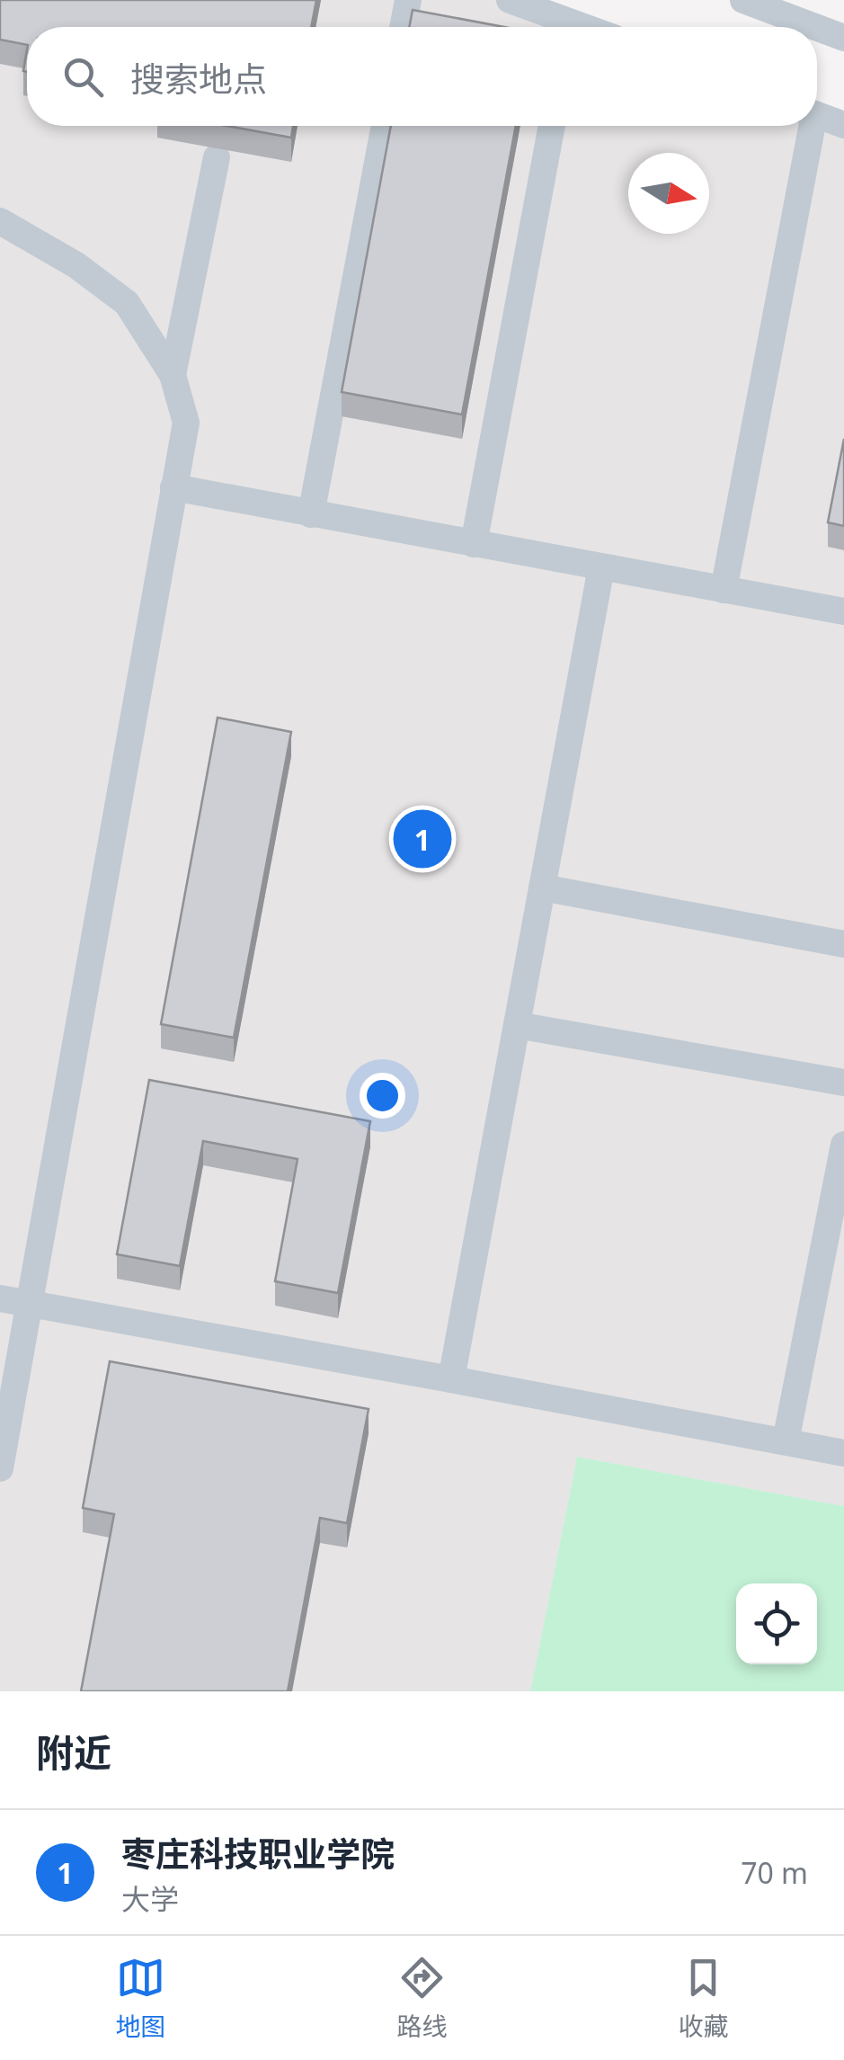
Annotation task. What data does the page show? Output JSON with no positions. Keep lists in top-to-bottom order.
{
  "north": "right",
  "page": {
    "search": "搜索地点",
    "pins": "1",
    "heading": "附近",
    "list": [
      {
        "mark": "1",
        "name": "枣庄科技职业学院",
        "note": "大学",
        "value": "70 m"
      }
    ],
    "nav": ["地图", "路线", "收藏"]
  }
}
